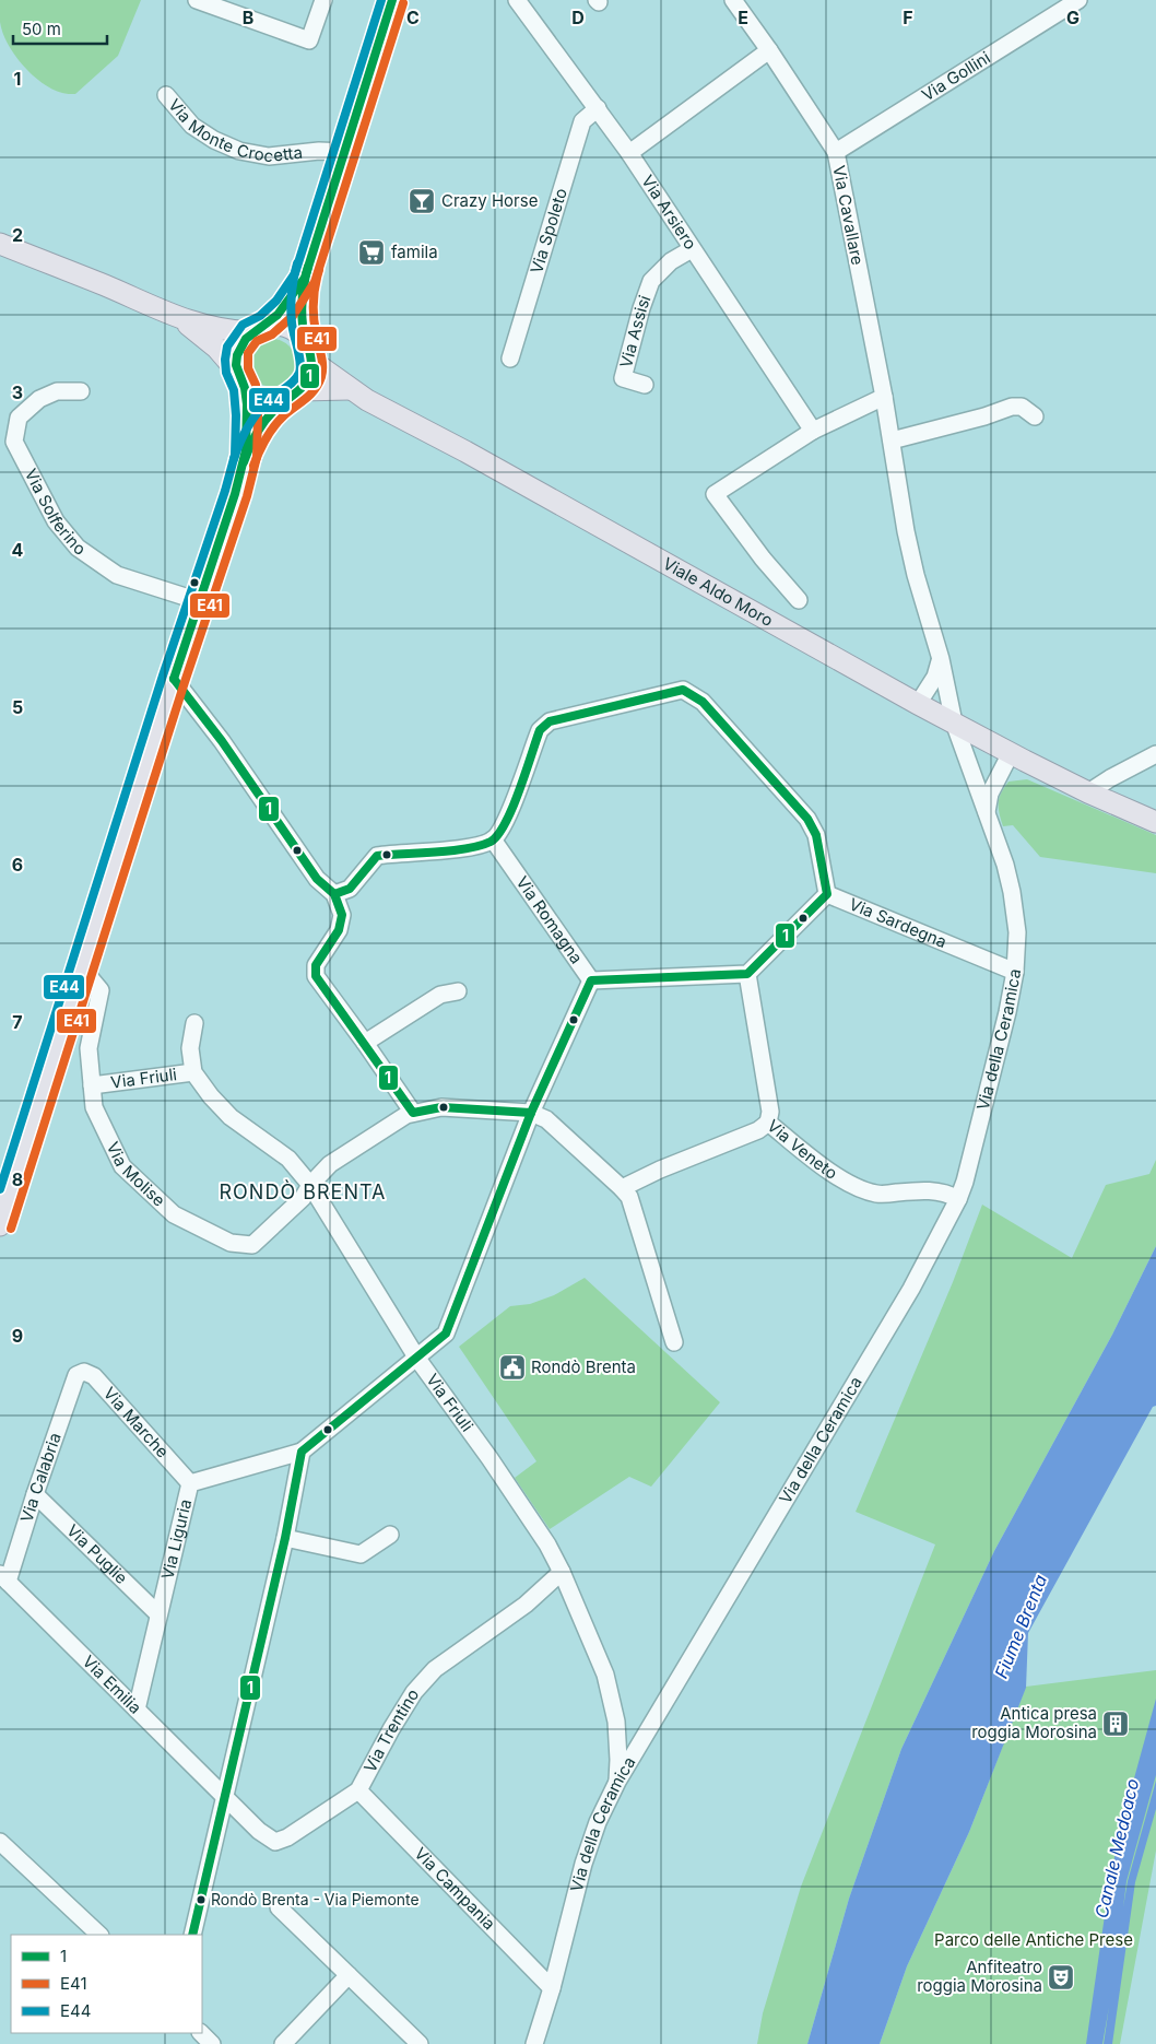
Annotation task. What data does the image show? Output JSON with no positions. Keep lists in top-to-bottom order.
{
  "streets": {
    "main road": ["Viale Aldo Moro"],
    "street": [
      "Via Gollini",
      "Via Monte Crocetta",
      "Via Arsiero",
      "Via Cavallare",
      "Via Spoleto",
      "Via Assisi",
      "Via Solferino",
      "Via Romagna",
      "Via Sardegna",
      "Via della Ceramica",
      "Via Friuli",
      "Via Veneto",
      "Via Molise",
      "Via Marche",
      "Via Calabria",
      "Via Liguria",
      "Via Puglie",
      "Via Emilia",
      "Via Trentino",
      "Via Campania"
    ]
  },
  "crossings": [
    ["Via Gollini", "Via Cavallare"],
    ["Via Arsiero", "Via Spoleto"],
    ["Via Arsiero", "Via Assisi"],
    ["Via Cavallare", "Viale Aldo Moro"],
    ["Via Cavallare", "Via della Ceramica"],
    ["Viale Aldo Moro", "Via della Ceramica"],
    ["Via Sardegna", "Via della Ceramica"],
    ["Via della Ceramica", "Via Friuli"],
    ["Via della Ceramica", "Via Veneto"],
    ["Via della Ceramica", "Via Campania"],
    ["Via Friuli", "Via Molise"],
    ["Via Friuli", "Via Trentino"],
    ["Via Marche", "Via Calabria"],
    ["Via Marche", "Via Liguria"],
    ["Via Calabria", "Via Puglie"],
    ["Via Calabria", "Via Emilia"],
    ["Via Liguria", "Via Puglie"],
    ["Via Liguria", "Via Emilia"],
    ["Via Emilia", "Via Trentino"],
    ["Via Trentino", "Via Campania"]
  ],
  "districts": ["RONDÒ BRENTA"],
  "water": ["Fiume Brenta", "Canale Medoaco"],
  "parks": ["Parco delle Antiche Prese"],
  "places": {
    "bar": ["Crazy Horse"],
    "supermarket": ["famila"],
    "public building": ["Rondò Brenta"],
    "building": ["Antica presa roggia Morosina"],
    "other": ["Rondò Brenta - Via Piemonte"],
    "theatre": ["Anfiteatro roggia Morosina"]
  },
  "lines": ["transit line 1", "transit line E44", "transit line E41"],
  "legend": ["1", "E41", "E44"],
  "scale_bar": "50 m",
  "grid": {
    "columns": [
      "B",
      "C",
      "D",
      "E",
      "F",
      "G"
    ],
    "rows": [
      "1",
      "2",
      "3",
      "4",
      "5",
      "6",
      "7",
      "8",
      "9"
    ]
  }
}
